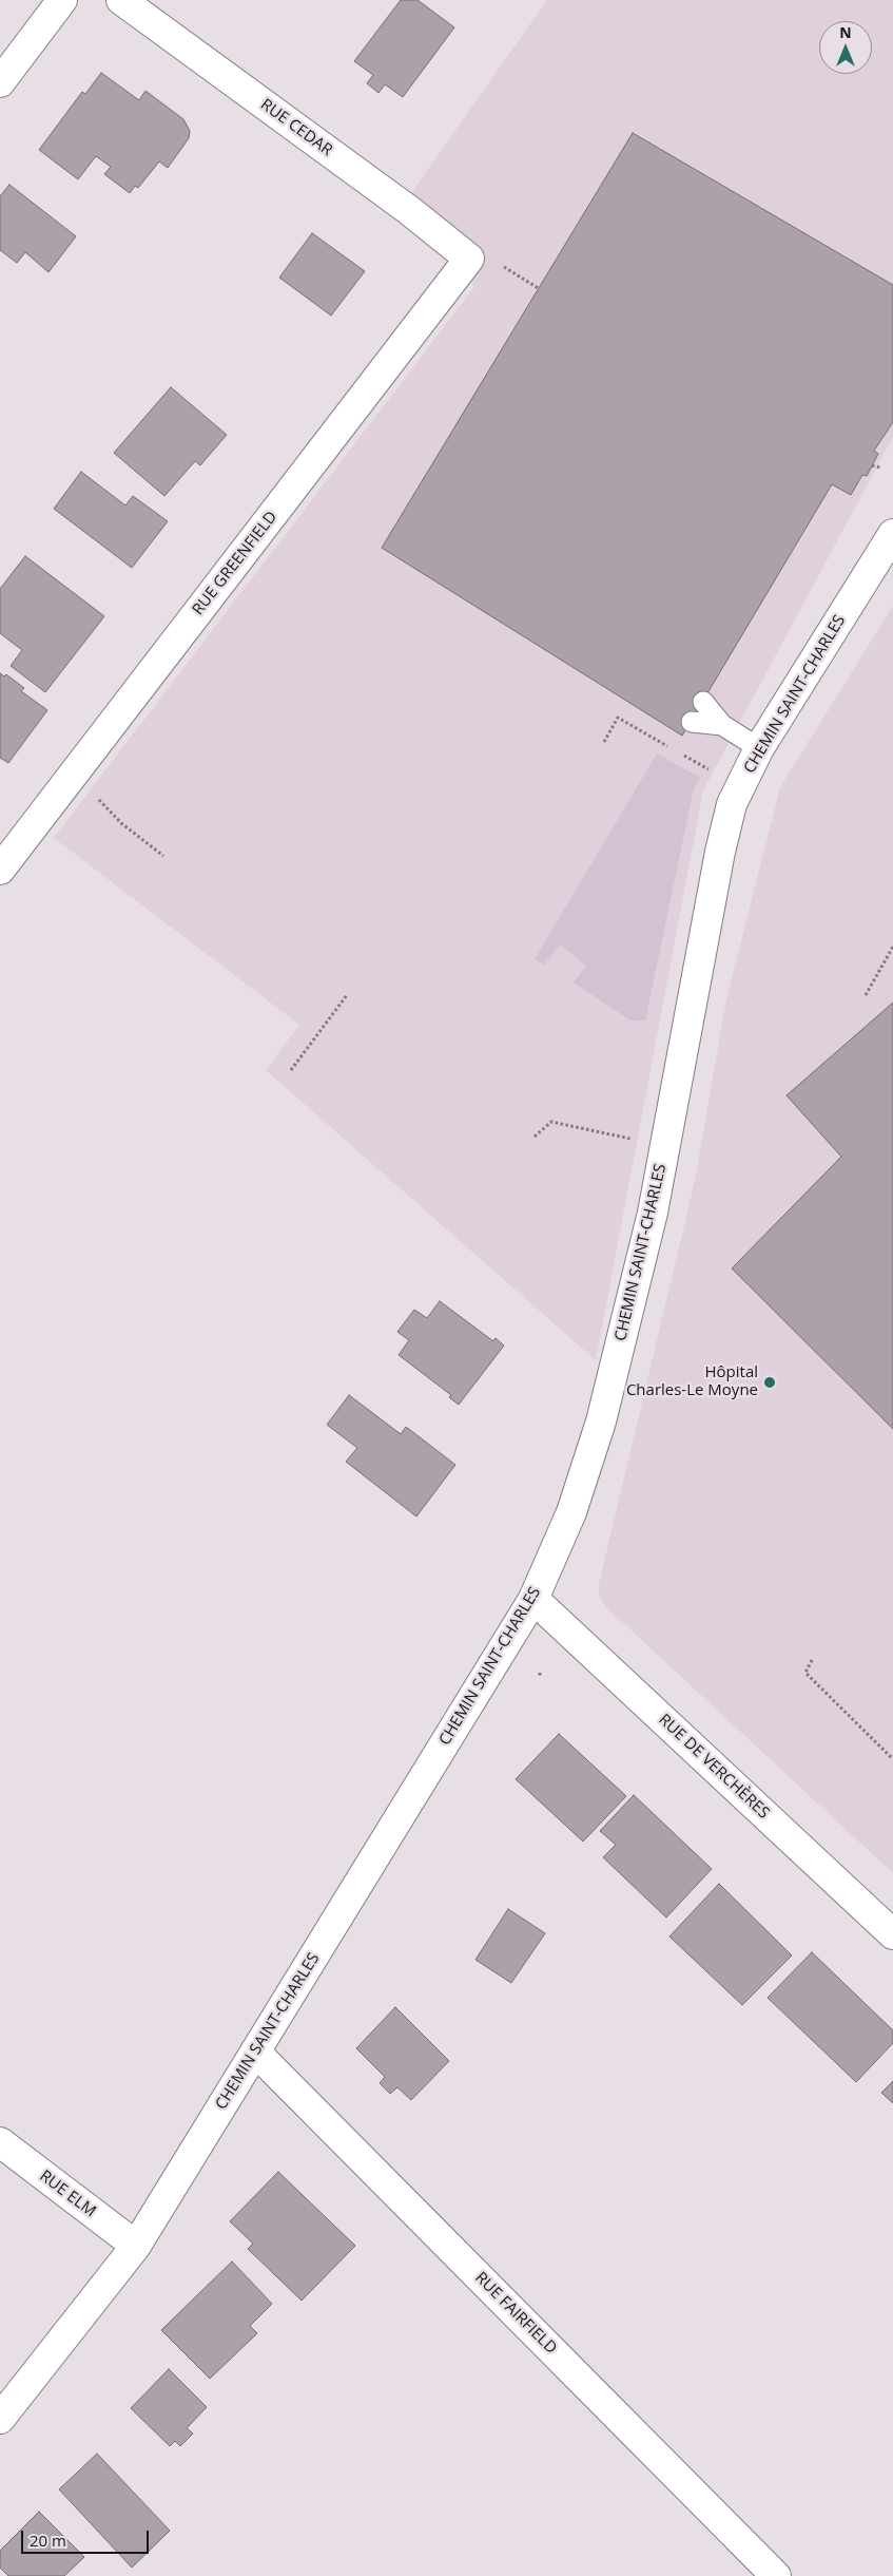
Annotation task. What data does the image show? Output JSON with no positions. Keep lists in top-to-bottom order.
{
  "streets": {
    "street": [
      "RUE CEDAR",
      "RUE GREENFIELD",
      "CHEMIN SAINT-CHARLES",
      "RUE DE VERCHÈRES",
      "RUE ELM",
      "RUE FAIRFIELD"
    ]
  },
  "crossings": [
    ["RUE CEDAR", "RUE GREENFIELD"],
    ["CHEMIN SAINT-CHARLES", "RUE DE VERCHÈRES"],
    ["CHEMIN SAINT-CHARLES", "RUE ELM"],
    ["CHEMIN SAINT-CHARLES", "RUE FAIRFIELD"]
  ],
  "places": ["Hôpital Charles-Le Moyne"],
  "scale_bar": "20 m",
  "north": "top"
}
